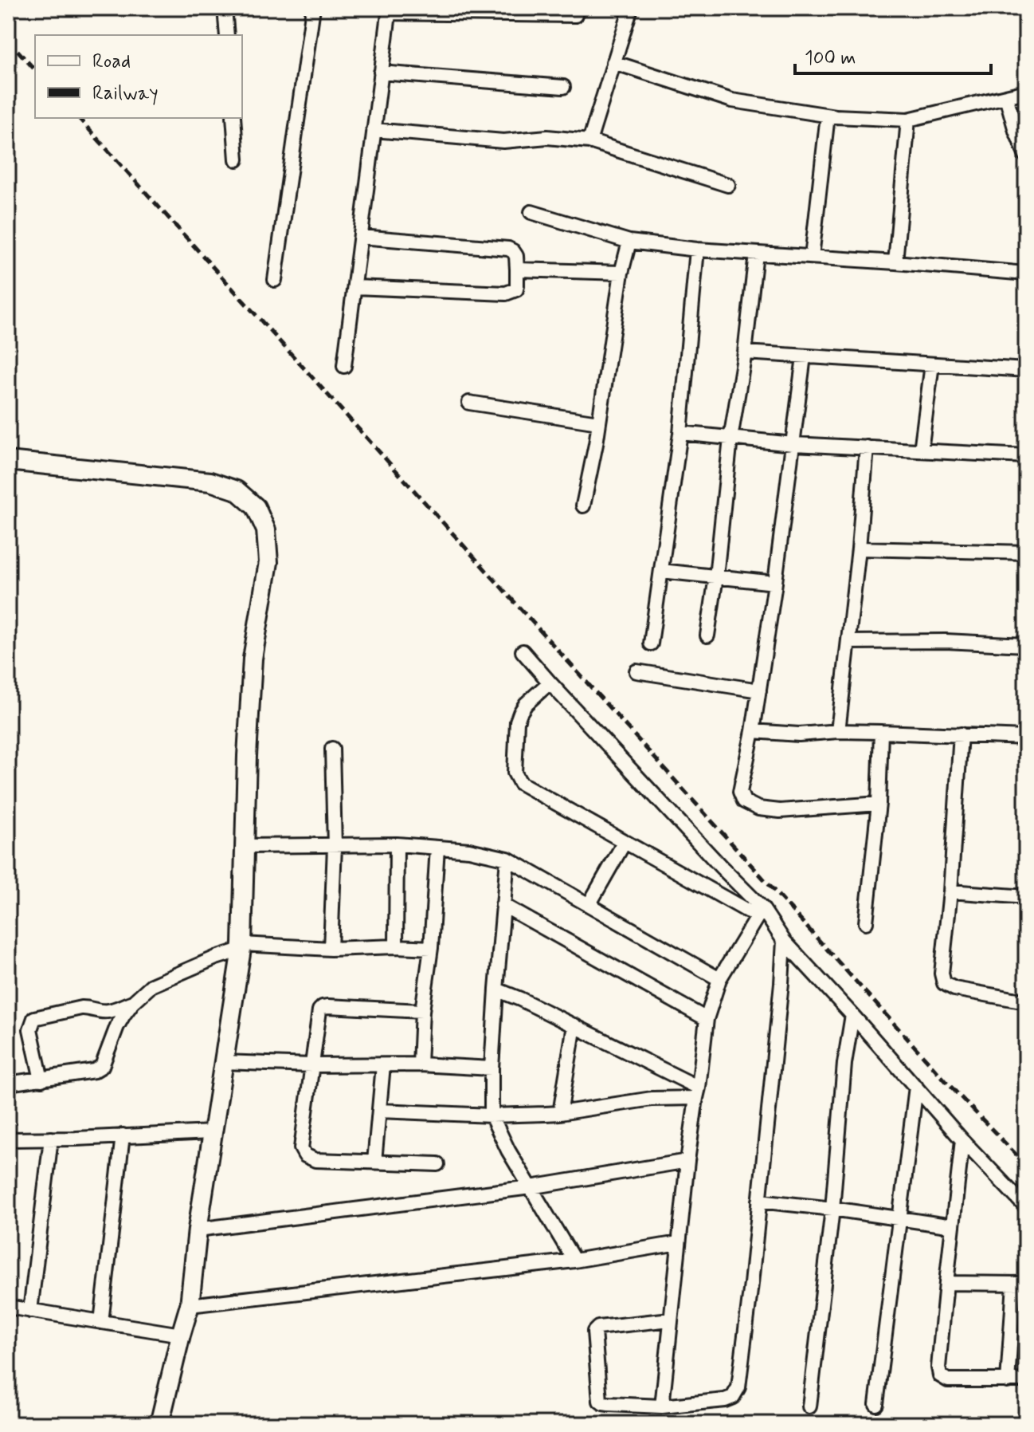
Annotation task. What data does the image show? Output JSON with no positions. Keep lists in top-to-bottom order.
{
  "legend": ["Road", "Railway"],
  "scale_bar": "100 m"
}
